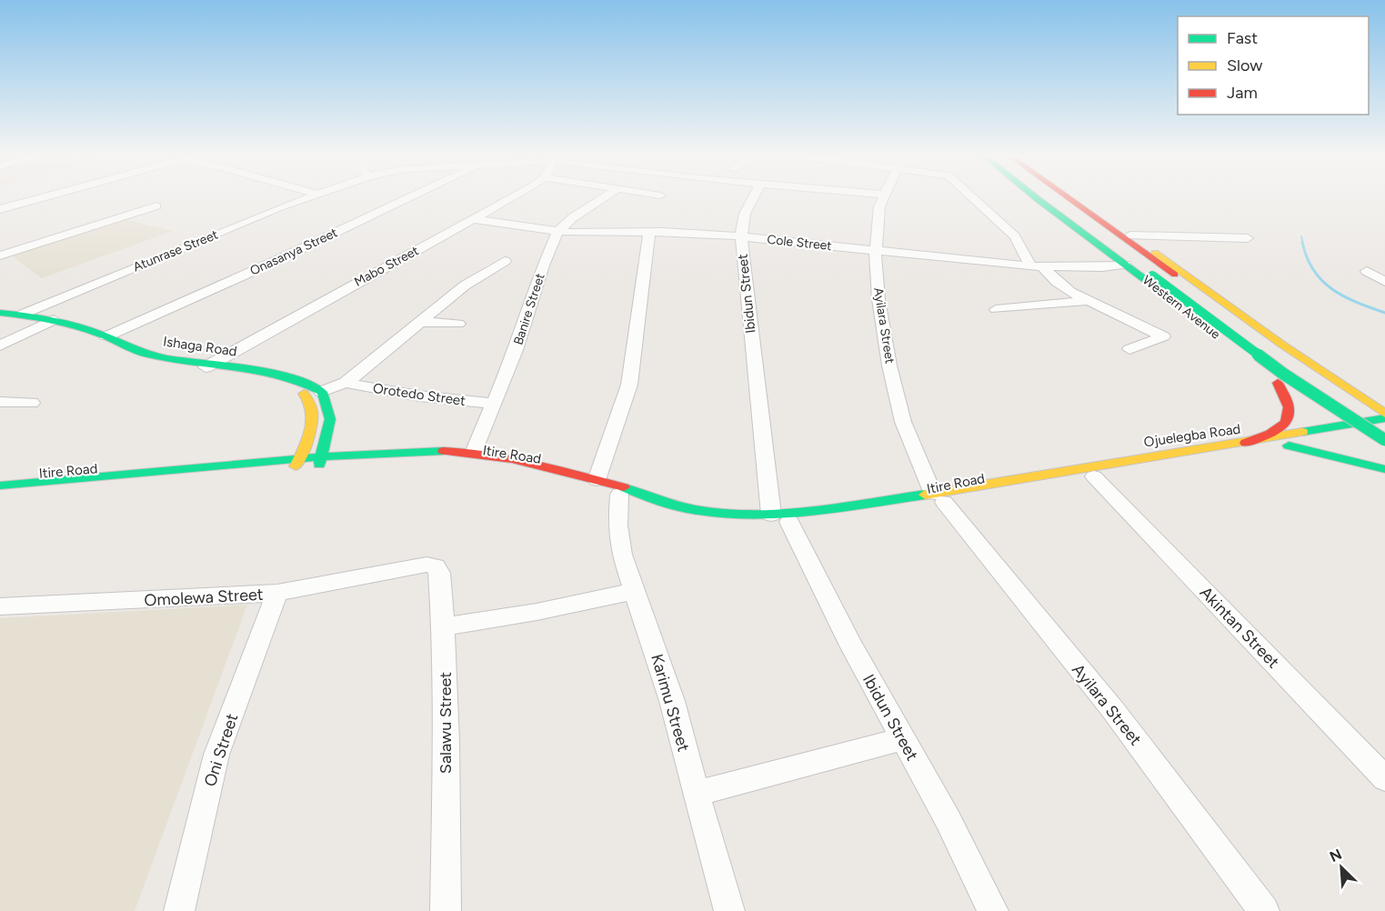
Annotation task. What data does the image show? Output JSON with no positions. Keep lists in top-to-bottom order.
{
  "streets": {
    "main road": [
      "Western Avenue",
      "Ishaga Road",
      "Ojuelegba Road",
      "Itire Road"
    ],
    "street": [
      "Cole Street",
      "Atunrase Street",
      "Onasanya Street",
      "Mabo Street",
      "Ibidun Street",
      "Banire Street",
      "Ayilara Street",
      "Orotedo Street",
      "Omolewa Street",
      "Akintan Street",
      "Karimu Street",
      "Salawu Street",
      "Oni Street"
    ]
  },
  "crossings": [
    ["Cole Street", "Mabo Street"],
    ["Cole Street", "Ibidun Street"],
    ["Cole Street", "Western Avenue"],
    ["Cole Street", "Banire Street"],
    ["Cole Street", "Ayilara Street"],
    ["Atunrase Street", "Ishaga Road"],
    ["Onasanya Street", "Ishaga Road"],
    ["Mabo Street", "Ishaga Road"],
    ["Ibidun Street", "Itire Road"],
    ["Western Avenue", "Ojuelegba Road"],
    ["Banire Street", "Orotedo Street"],
    ["Banire Street", "Itire Road"],
    ["Ayilara Street", "Itire Road"],
    ["Ishaga Road", "Itire Road"],
    ["Ojuelegba Road", "Itire Road"],
    ["Ojuelegba Road", "Akintan Street"],
    ["Itire Road", "Karimu Street"],
    ["Omolewa Street", "Salawu Street"],
    ["Omolewa Street", "Oni Street"]
  ],
  "legend": ["Fast", "Slow", "Jam"],
  "north": "top left"
}
